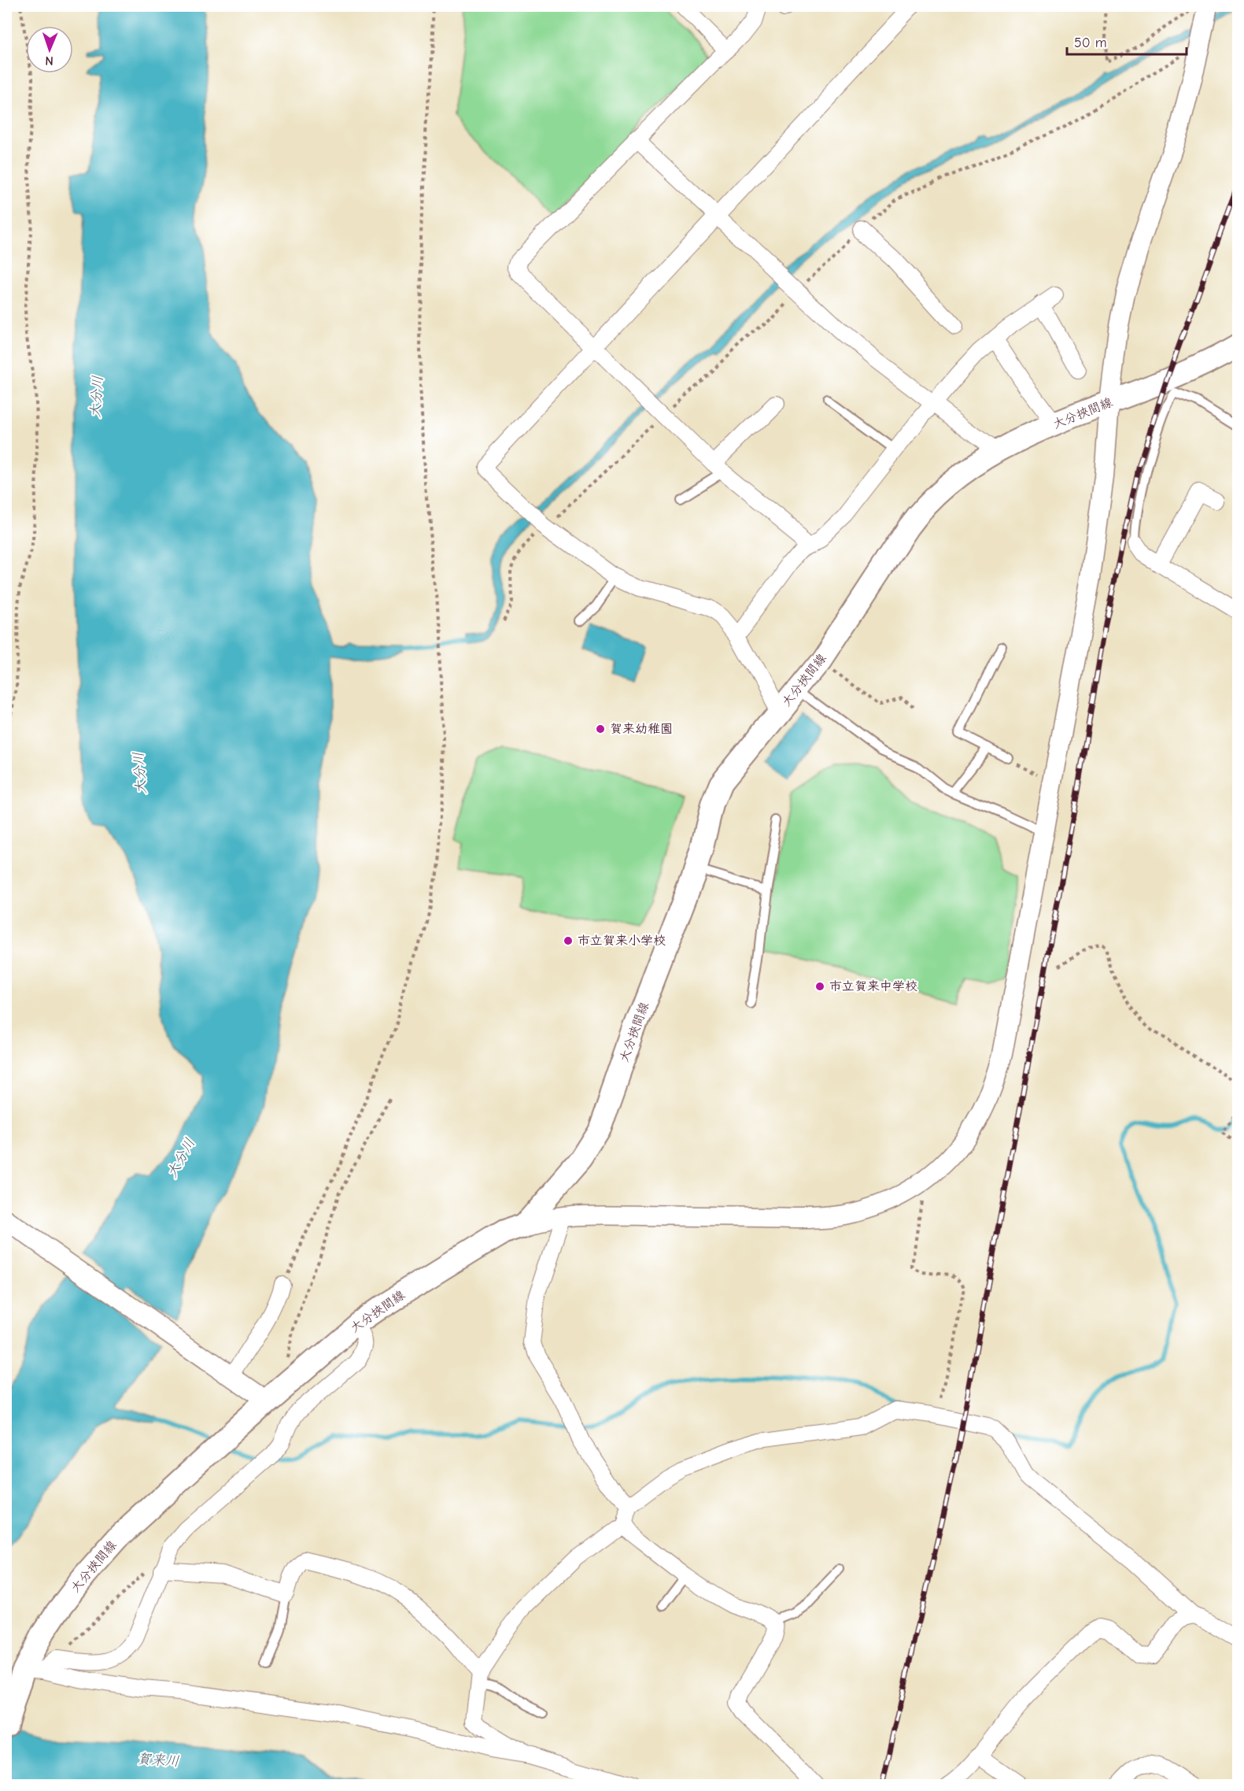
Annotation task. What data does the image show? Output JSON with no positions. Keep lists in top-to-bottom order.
{
  "streets": {
    "main road": ["大分挾間線"]
  },
  "water": ["大分川", "賀来川"],
  "places": ["賀来幼稚園", "市立賀来小学校", "市立賀来中学校"],
  "scale_bar": "50 m",
  "north": "bottom"
}
